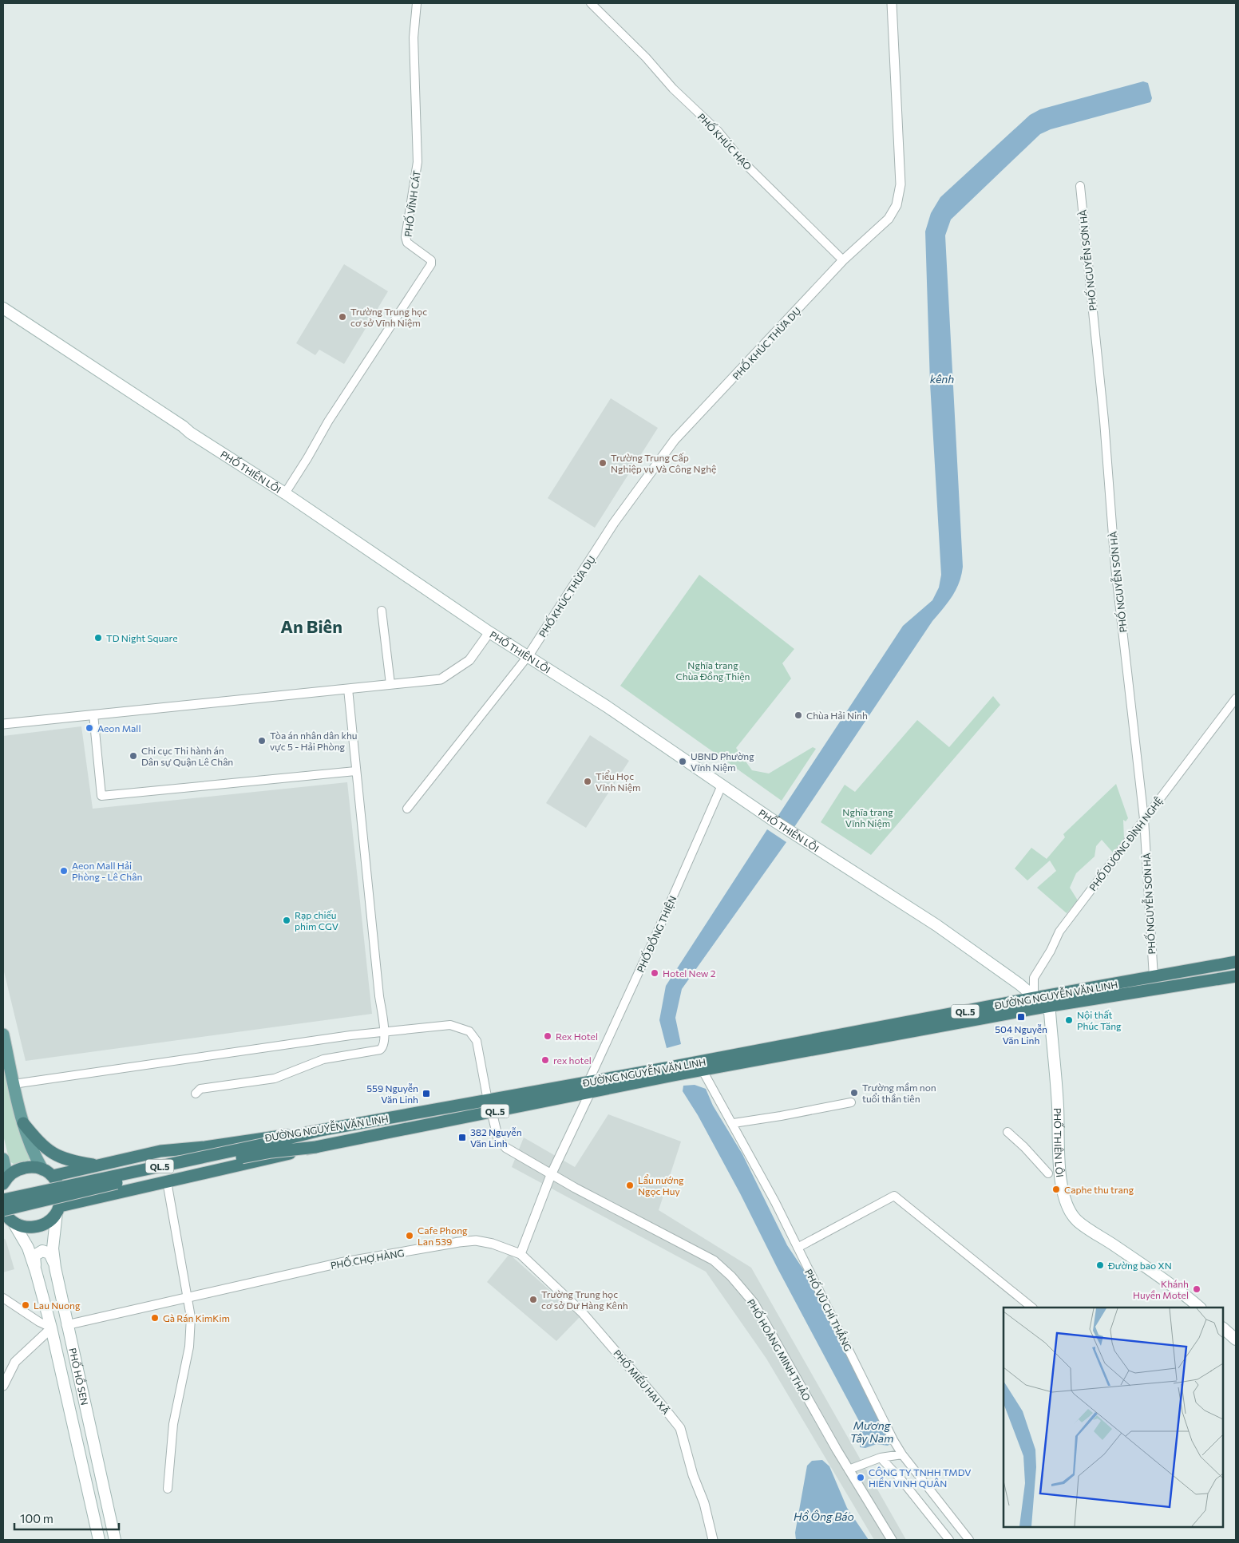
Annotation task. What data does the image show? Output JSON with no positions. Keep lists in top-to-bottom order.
{
  "streets": {
    "highway": ["ĐƯỜNG NGUYỄN VĂN LINH", "QL.5"],
    "main road": ["PHỐ THIÊN LÔI", "PHỐ HỒ SEN"],
    "street": [
      "PHỐ KHÚC HẠO",
      "PHỐ VĨNH CÁT",
      "PHỐ NGUYỄN SƠN HÀ",
      "PHỐ KHÚC THỪA DỤ",
      "PHỐ DƯƠNG ĐÌNH NGHỆ",
      "PHỐ ĐỒNG THIỆN",
      "PHỐ CHỢ HÀNG",
      "PHỐ VŨ CHÍ THẮNG",
      "PHỐ HOÀNG MINH THẢO",
      "PHỐ MIẾU HAI XÃ"
    ]
  },
  "crossings": [
    ["PHỐ KHÚC HẠO", "PHỐ KHÚC THỪA DỤ"],
    ["PHỐ VĨNH CÁT", "PHỐ THIÊN LÔI"],
    ["PHỐ NGUYỄN SƠN HÀ", "PHỐ DƯƠNG ĐÌNH NGHỆ"],
    ["PHỐ NGUYỄN SƠN HÀ", "ĐƯỜNG NGUYỄN VĂN LINH"],
    ["PHỐ KHÚC THỪA DỤ", "PHỐ THIÊN LÔI"],
    ["PHỐ THIÊN LÔI", "PHỐ DƯƠNG ĐÌNH NGHỆ"],
    ["PHỐ THIÊN LÔI", "PHỐ ĐỒNG THIỆN"],
    ["PHỐ THIÊN LÔI", "ĐƯỜNG NGUYỄN VĂN LINH"],
    ["PHỐ DƯƠNG ĐÌNH NGHỆ", "ĐƯỜNG NGUYỄN VĂN LINH"],
    ["PHỐ ĐỒNG THIỆN", "ĐƯỜNG NGUYỄN VĂN LINH"],
    ["ĐƯỜNG NGUYỄN VĂN LINH", "QL.5"],
    ["ĐƯỜNG NGUYỄN VĂN LINH", "PHỐ VŨ CHÍ THẮNG"],
    ["ĐƯỜNG NGUYỄN VĂN LINH", "PHỐ HOÀNG MINH THẢO"],
    ["ĐƯỜNG NGUYỄN VĂN LINH", "PHỐ HỒ SEN"],
    ["QL.5", "PHỐ HỒ SEN"],
    ["PHỐ CHỢ HÀNG", "PHỐ HỒ SEN"],
    ["PHỐ CHỢ HÀNG", "PHỐ MIẾU HAI XÃ"]
  ],
  "districts": ["An Biên"],
  "water": ["kênh", "Mương Tây Nam", "Hồ Ông Báo"],
  "parks": ["Nghĩa trang Chùa Đồng Thiện", "Nghĩa trang Vĩnh Niệm"],
  "places": {
    "other": [
      "Trường Trung học cơ sở Vĩnh Niệm",
      "Trường Trung Cấp Nghiệp vụ Và Công Nghệ",
      "TD Night Square",
      "Chùa Hải Ninh",
      "Aeon Mall",
      "Tòa án nhân dân khu vực 5 - Hải Phòng",
      "Chi cục Thi hành án Dân sự Quận Lê Chân",
      "UBND Phường Vĩnh Niệm",
      "Tiểu Học Vĩnh Niệm",
      "Aeon Mall Hải Phòng - Lê Chân",
      "Rạp chiếu phim CGV",
      "Hotel New 2",
      "Nội thất Phúc Tăng",
      "Rex Hotel",
      "rex hotel",
      "Trường mầm non tuổi thần tiên",
      "Lẩu nướng Ngọc Huy",
      "Caphe thu trang",
      "Cafe Phong Lan 539",
      "Đường bao XN",
      "Khánh Huyền Motel",
      "Trường Trung học cơ sở Dư Hàng Kênh",
      "Lau Nuong",
      "Gà Rán KimKim",
      "CÔNG TY TNHH TMDV HIỀN VINH QUÂN"
    ],
    "transit": ["504 Nguyễn Văn Linh", "559 Nguyễn Văn Linh", "382 Nguyễn Văn Linh"]
  },
  "scale_bar": "100 m"
}
